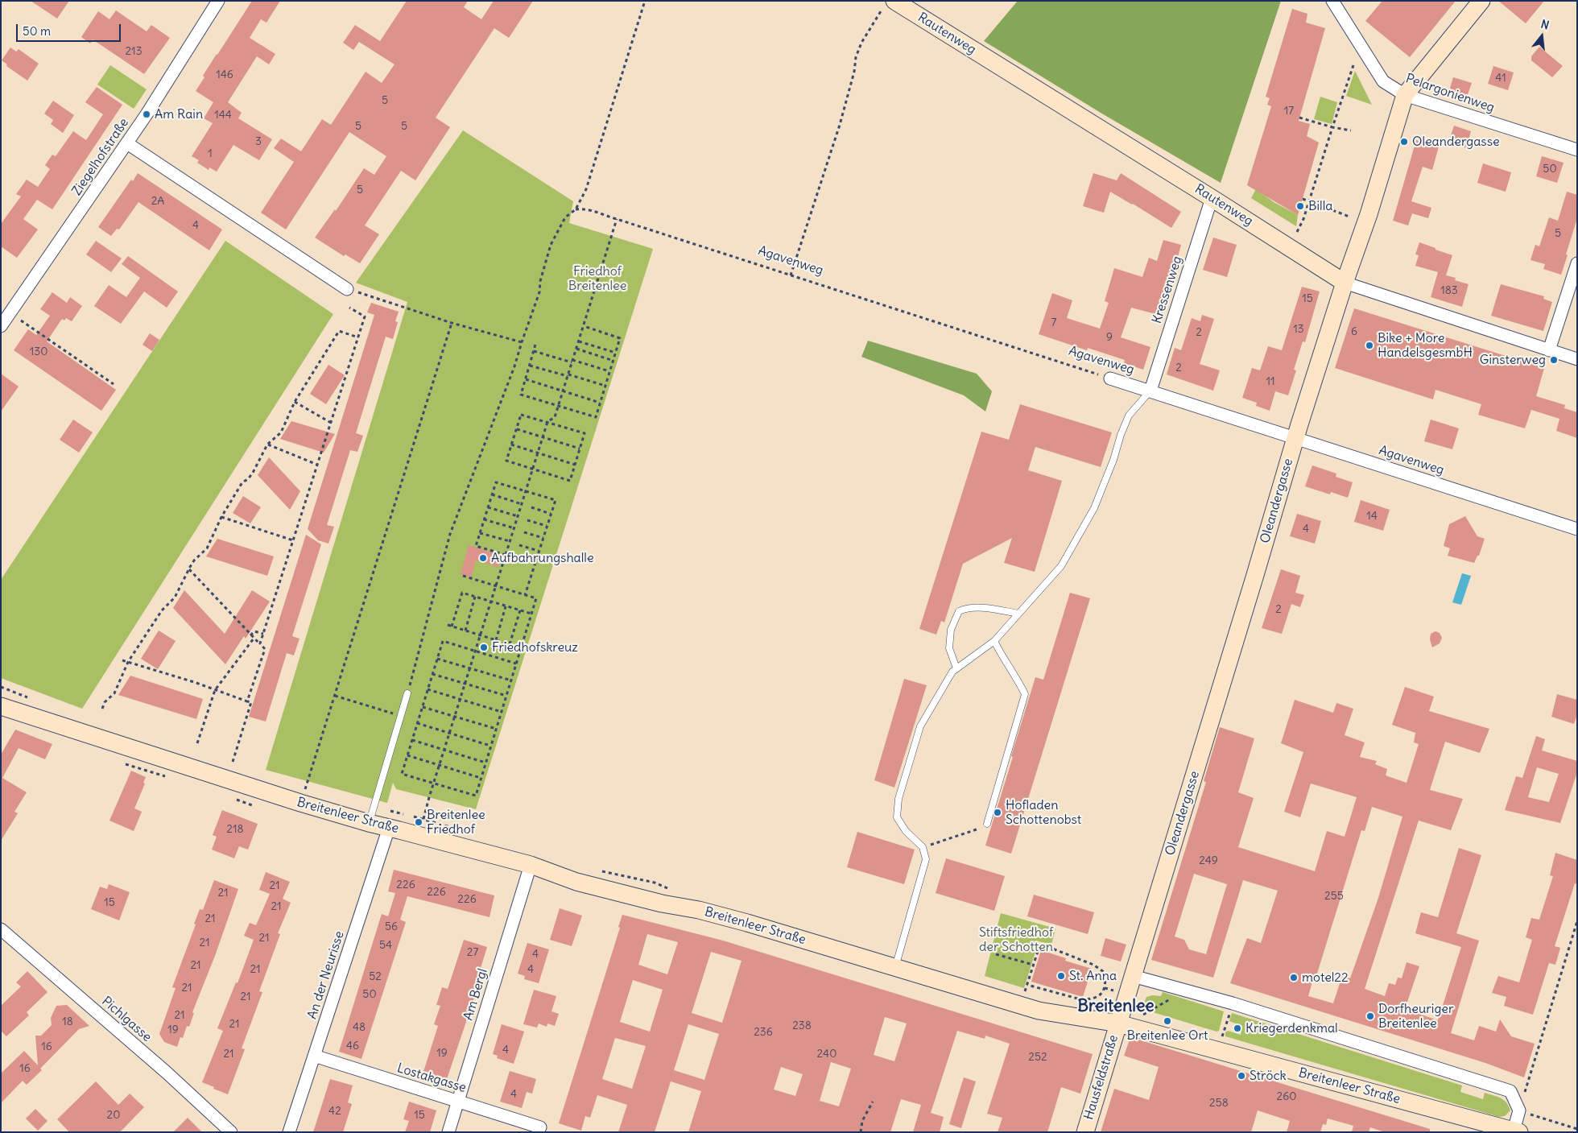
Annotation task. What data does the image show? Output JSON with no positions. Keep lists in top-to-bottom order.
{
  "streets": {
    "street": [
      "Rautenweg",
      "Pelargonienweg",
      "Ziegelhofstraße",
      "Agavenweg",
      "Kressenweg",
      "Oleandergasse",
      "Breitenleer Straße",
      "An der Neurisse",
      "Am Bergl",
      "Pichlgasse",
      "Hausfeldstraße",
      "Lostakgasse"
    ]
  },
  "crossings": [
    ["Rautenweg", "Kressenweg"],
    ["Rautenweg", "Oleandergasse"],
    ["Pelargonienweg", "Oleandergasse"],
    ["Agavenweg", "Kressenweg"],
    ["Agavenweg", "Oleandergasse"],
    ["Oleandergasse", "Breitenleer Straße"],
    ["Oleandergasse", "Hausfeldstraße"],
    ["Breitenleer Straße", "An der Neurisse"],
    ["Breitenleer Straße", "Am Bergl"],
    ["Breitenleer Straße", "Hausfeldstraße"],
    ["An der Neurisse", "Lostakgasse"],
    ["Am Bergl", "Lostakgasse"]
  ],
  "districts": ["Breitenlee"],
  "parks": ["Friedhof Breitenlee", "Stiftsfriedhof der Schotten"],
  "places": [
    "Am Rain",
    "Oleandergasse",
    "Billa",
    "Bike + More HandelsgesmbH",
    "Ginsterweg",
    "Aufbahrungshalle",
    "Friedhofskreuz",
    "Hofladen Schottenobst",
    "Breitenlee Friedhof",
    "St. Anna",
    "motel22",
    "Dorfheuriger Breitenlee",
    "Breitenlee Ort",
    "Kriegerdenkmal",
    "Ströck"
  ],
  "house_numbers": [
    "213",
    "146",
    "41",
    "5",
    "17",
    "144",
    "5",
    "5",
    "3",
    "1",
    "50",
    "5",
    "2A",
    "4",
    "5",
    "183",
    "15",
    "7",
    "13",
    "6",
    "2",
    "9",
    "130",
    "2",
    "11",
    "14",
    "4",
    "2",
    "218",
    "249",
    "226",
    "21",
    "226",
    "21",
    "255",
    "226",
    "15",
    "21",
    "21",
    "56",
    "21",
    "21",
    "54",
    "27",
    "4",
    "21",
    "21",
    "4",
    "52",
    "21",
    "50",
    "21",
    "21",
    "18",
    "21",
    "238",
    "48",
    "19",
    "236",
    "46",
    "16",
    "4",
    "19",
    "21",
    "240",
    "252",
    "16",
    "4",
    "260",
    "258",
    "42",
    "20",
    "15"
  ],
  "scale_bar": "50 m",
  "north": "top"
}
